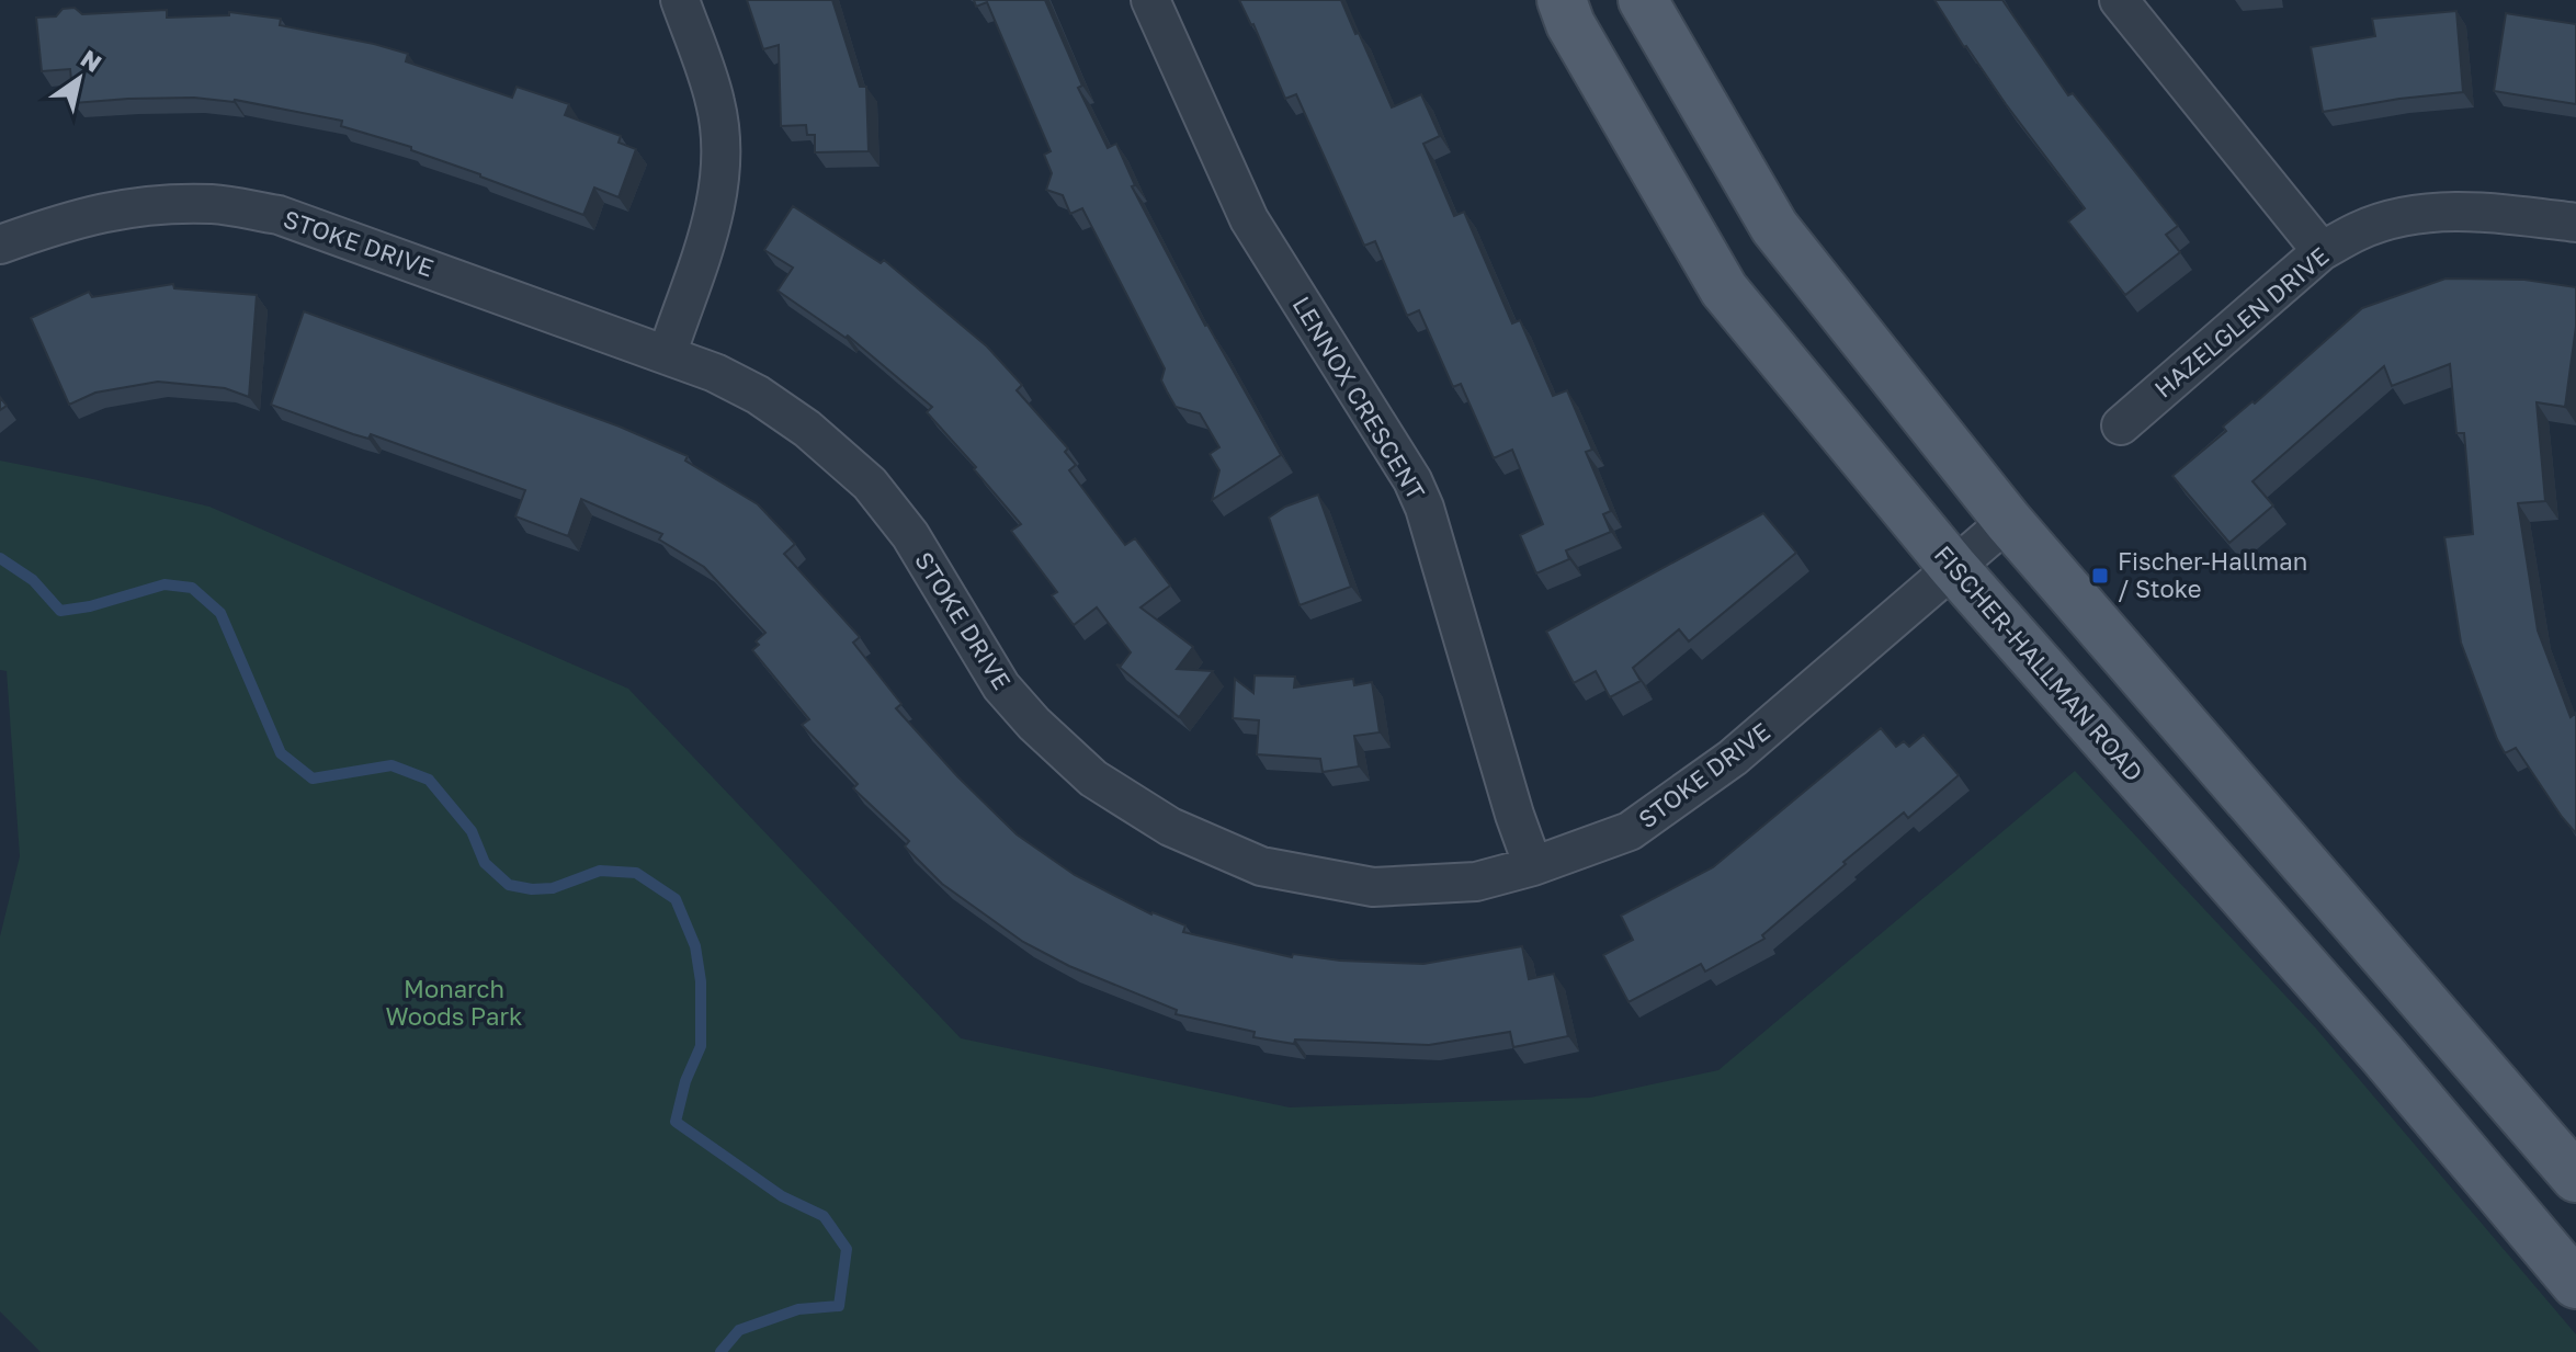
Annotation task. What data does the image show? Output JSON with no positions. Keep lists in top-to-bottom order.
{
  "streets": {
    "main road": ["FISCHER-HALLMAN ROAD"],
    "street": ["STOKE DRIVE", "HAZELGLEN DRIVE", "LENNOX CRESCENT"]
  },
  "crossings": [
    ["STOKE DRIVE", "LENNOX CRESCENT"],
    ["STOKE DRIVE", "FISCHER-HALLMAN ROAD"]
  ],
  "parks": ["Monarch Woods Park"],
  "places": {
    "transit": ["Fischer-Hallman / Stoke"]
  },
  "north": "top right"
}
